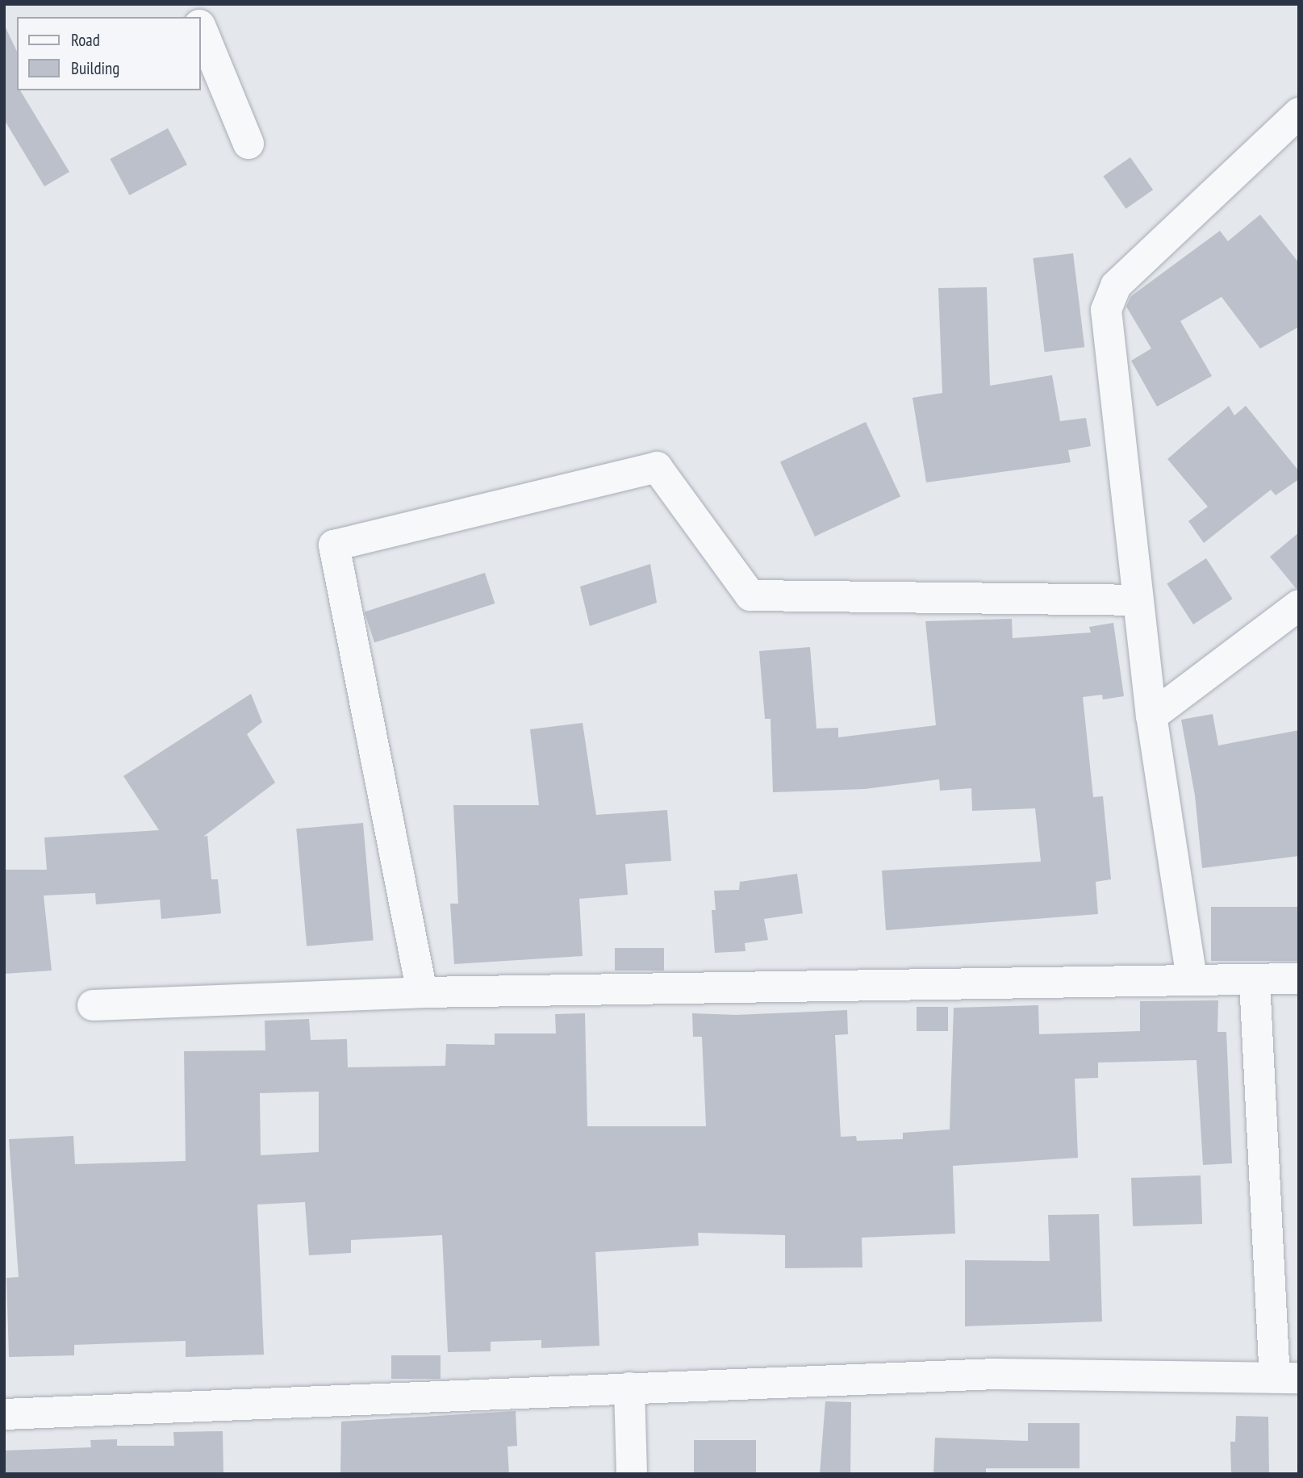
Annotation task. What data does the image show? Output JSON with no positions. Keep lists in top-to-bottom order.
{
  "legend": ["Road", "Building"]
}
